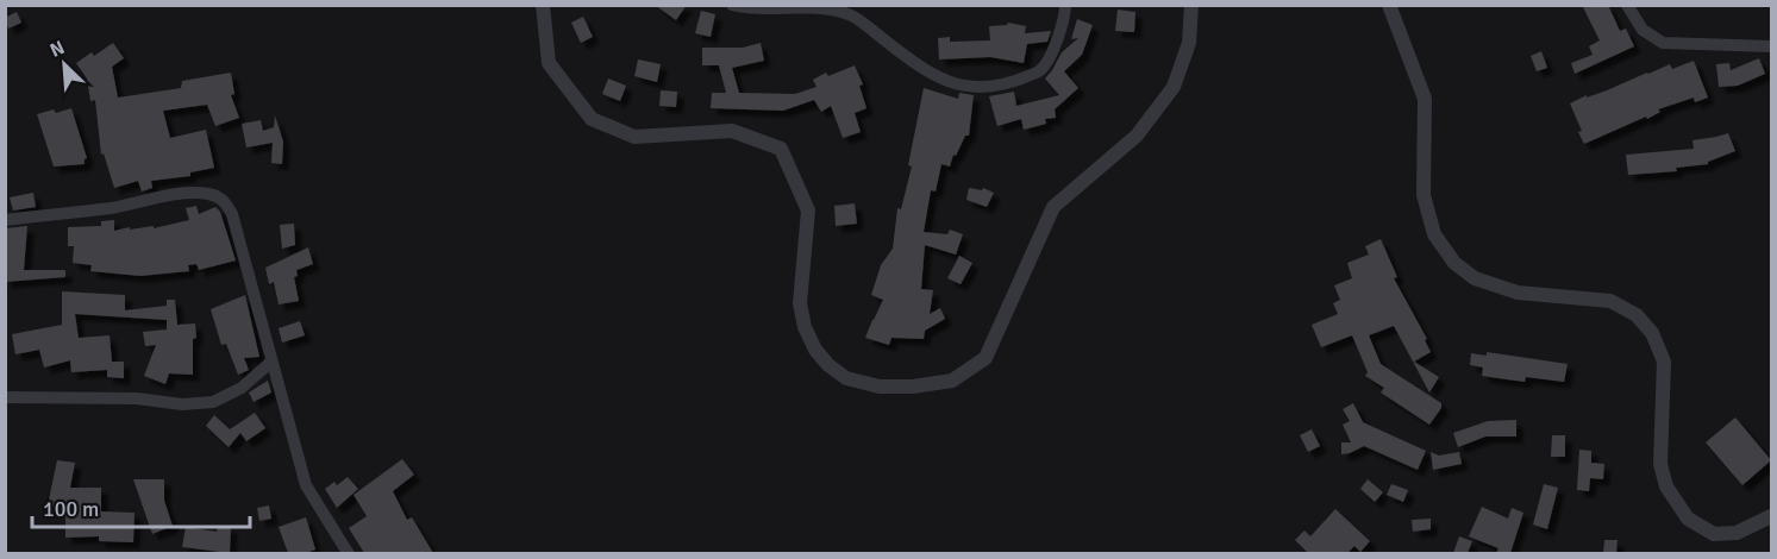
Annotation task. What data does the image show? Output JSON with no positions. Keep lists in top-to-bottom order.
{
  "scale_bar": "100 m",
  "north": "top left"
}
